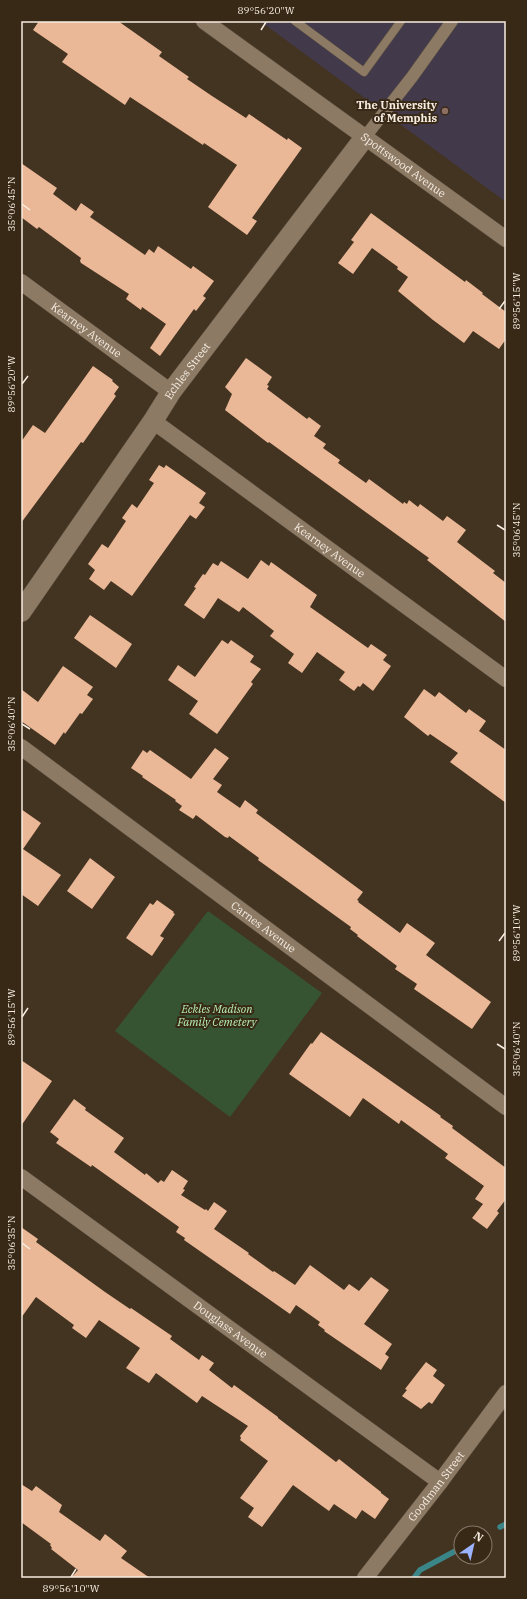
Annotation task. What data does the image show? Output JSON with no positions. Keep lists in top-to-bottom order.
{
  "streets": {
    "street": [
      "Spottswood Avenue",
      "Kearney Avenue",
      "Echles Street",
      "Carnes Avenue",
      "Douglass Avenue",
      "Goodman Street"
    ]
  },
  "crossings": [
    ["Spottswood Avenue", "Echles Street"],
    ["Kearney Avenue", "Echles Street"],
    ["Douglass Avenue", "Goodman Street"]
  ],
  "parks": ["Eckles Madison Family Cemetery"],
  "places": ["The University of Memphis"],
  "north": "top right",
  "coordinates": [
    "89°56'20\"W",
    "35°06'45\"N",
    "89°56'15\"W",
    "35°06'40\"N",
    "89°56'10\"W",
    "35°06'35\"N"
  ]
}
